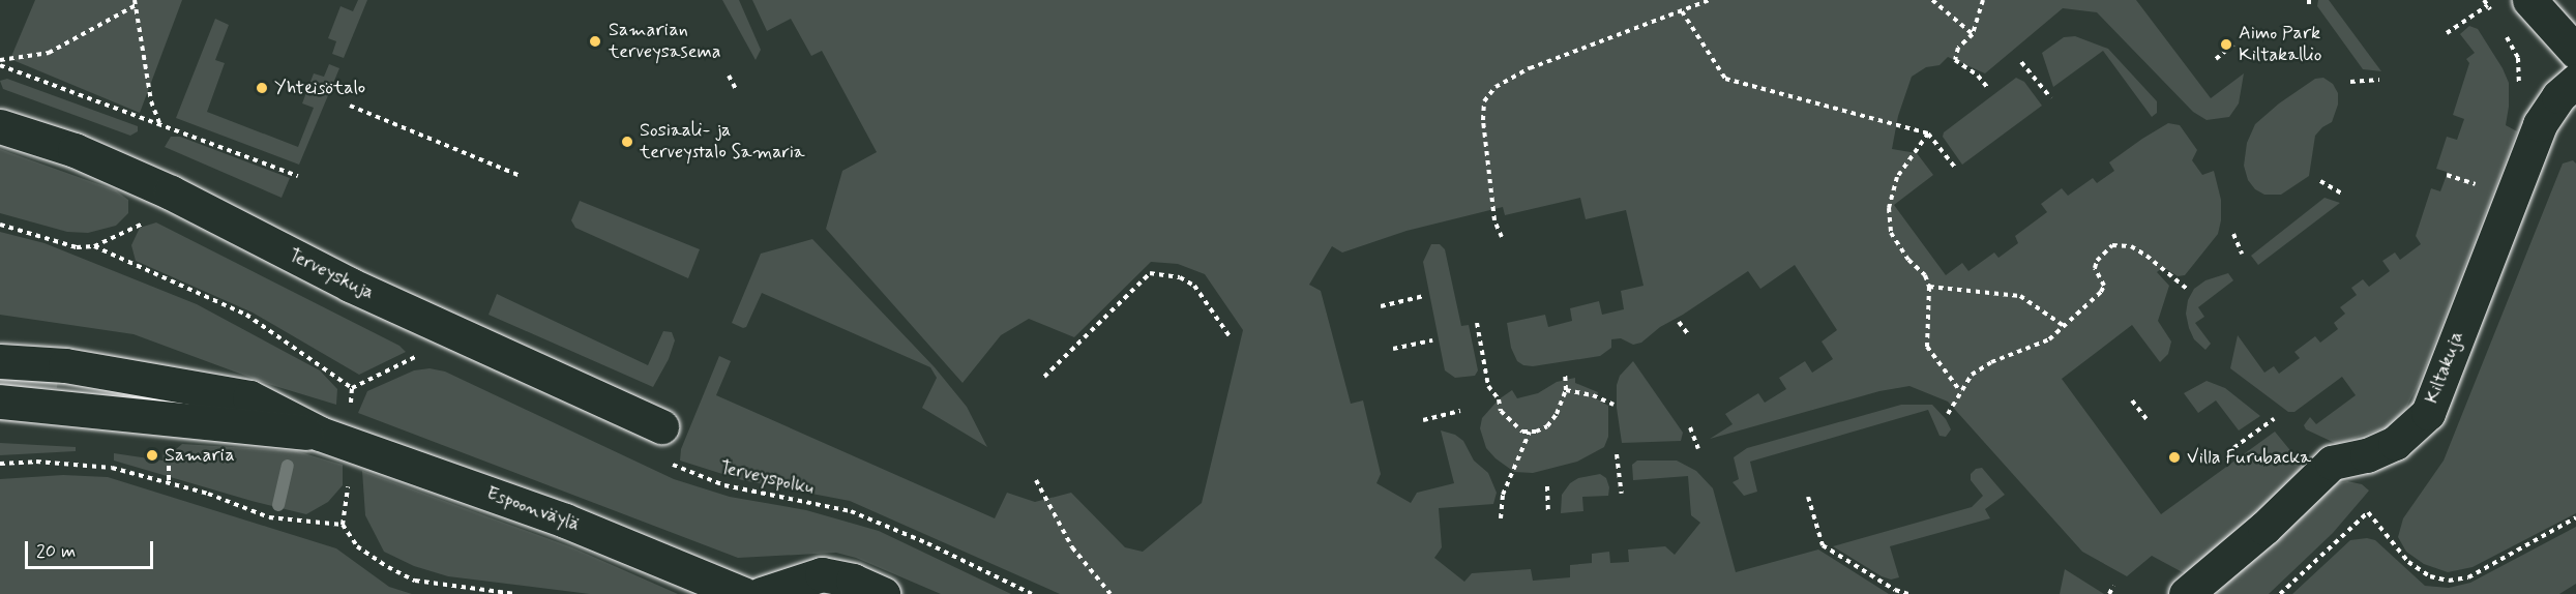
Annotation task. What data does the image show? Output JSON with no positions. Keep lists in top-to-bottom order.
{
  "streets": {
    "street": ["Terveyskuja", "Kiltakuja", "Espoonväylä"],
    "path": ["Terveyspolku"]
  },
  "places": [
    "Samarian terveysasema",
    "Aimo Park Kiltakallio",
    "Yhteisötalo",
    "Sosiaali- ja terveystalo Samaria",
    "Samaria",
    "Villa Furubacka"
  ],
  "scale_bar": "20 m"
}
